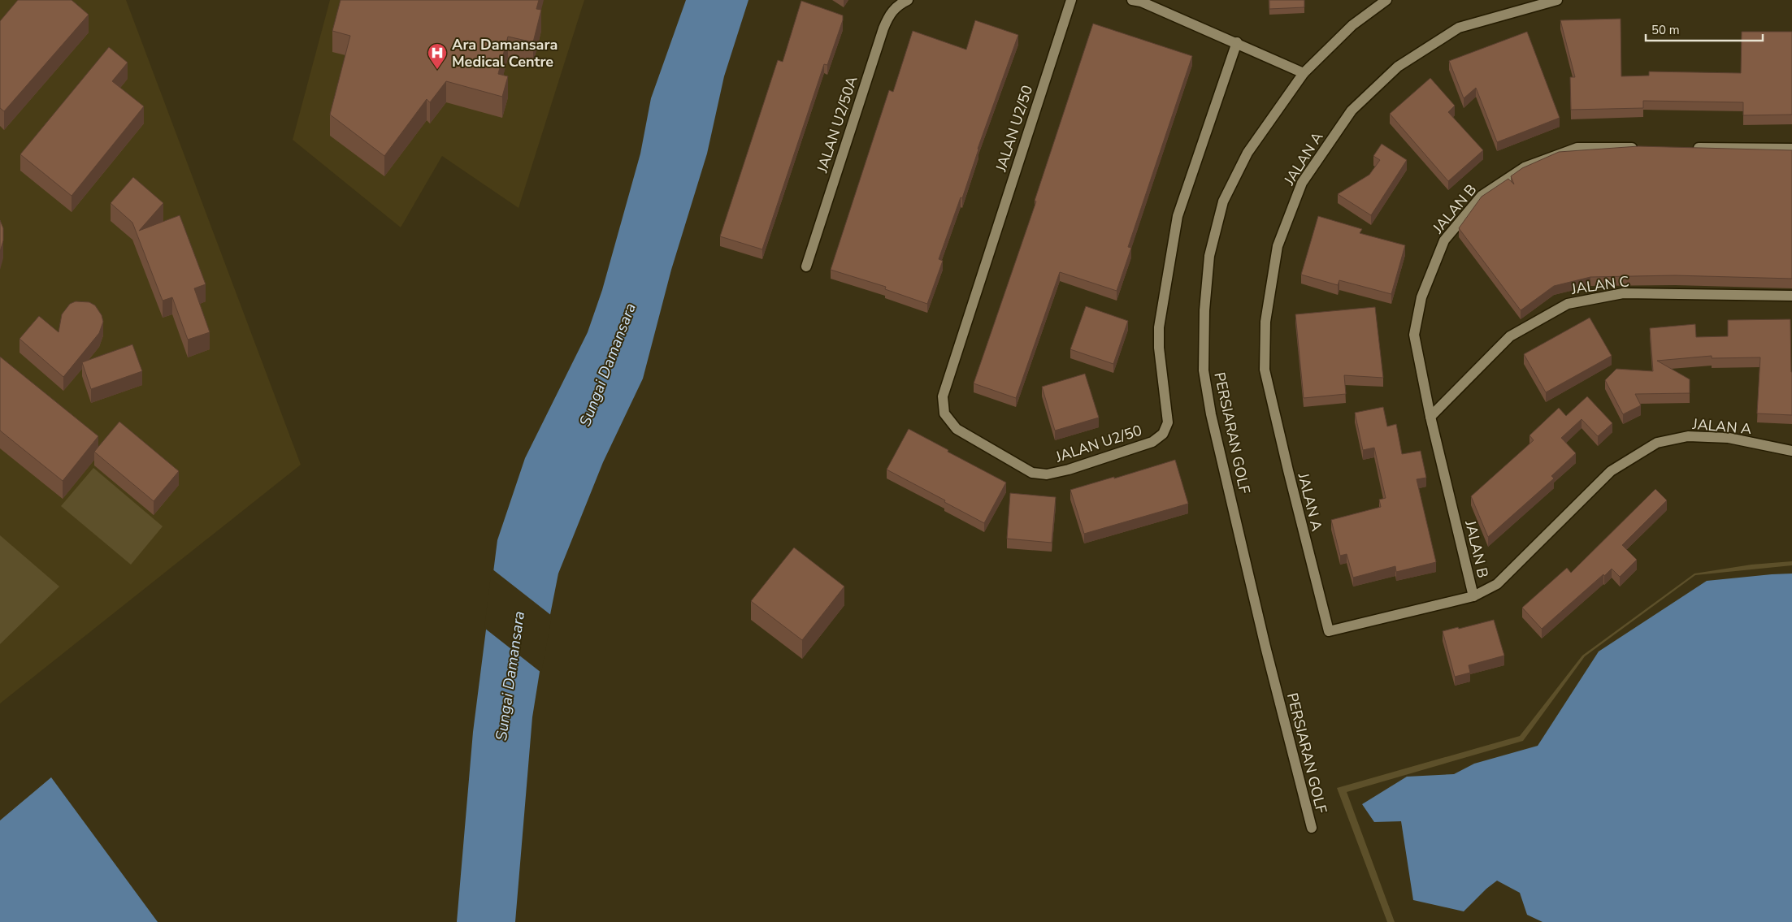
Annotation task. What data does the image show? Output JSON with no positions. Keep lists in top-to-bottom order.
{
  "streets": {
    "street": [
      "JALAN U2/50A",
      "JALAN U2/50",
      "JALAN A",
      "JALAN B",
      "JALAN C",
      "PERSIARAN GOLF"
    ]
  },
  "crossings": [
    ["JALAN A", "JALAN B"],
    ["JALAN B", "JALAN C"]
  ],
  "water": ["Sungai Damansara"],
  "places": {
    "hospital": ["Ara Damansara Medical Centre"]
  },
  "scale_bar": "50 m"
}
